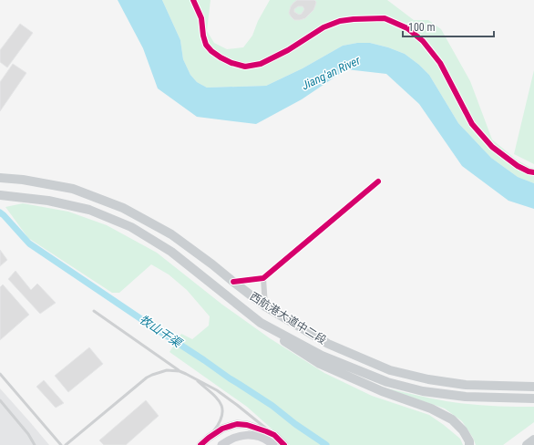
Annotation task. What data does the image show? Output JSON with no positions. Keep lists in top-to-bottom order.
{
  "streets": {
    "main road": ["西航港大道中二段"]
  },
  "water": ["Jiang'an River", "牧山干渠"],
  "scale_bar": "100 m"
}
